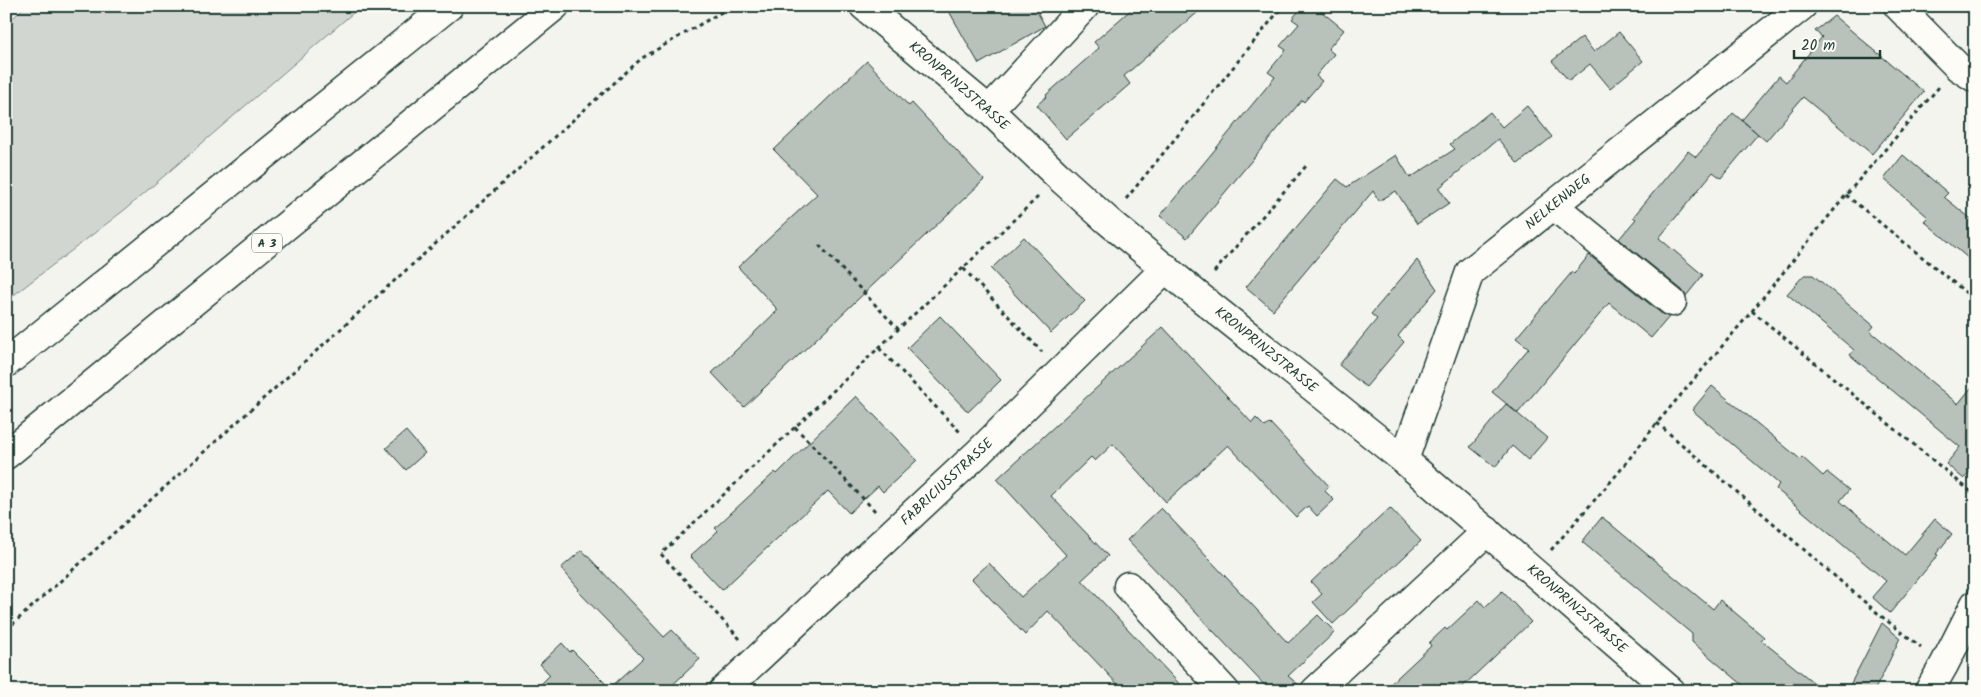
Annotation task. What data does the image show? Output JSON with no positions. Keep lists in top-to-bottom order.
{
  "streets": {
    "main road": [
      "KRONPRINZSTRASSE",
      "NELKENWEG",
      "A 3",
      "FABRICIUSSTRASSE"
    ]
  },
  "crossings": [
    ["KRONPRINZSTRASSE", "NELKENWEG"],
    ["KRONPRINZSTRASSE", "FABRICIUSSTRASSE"]
  ],
  "scale_bar": "20 m"
}
